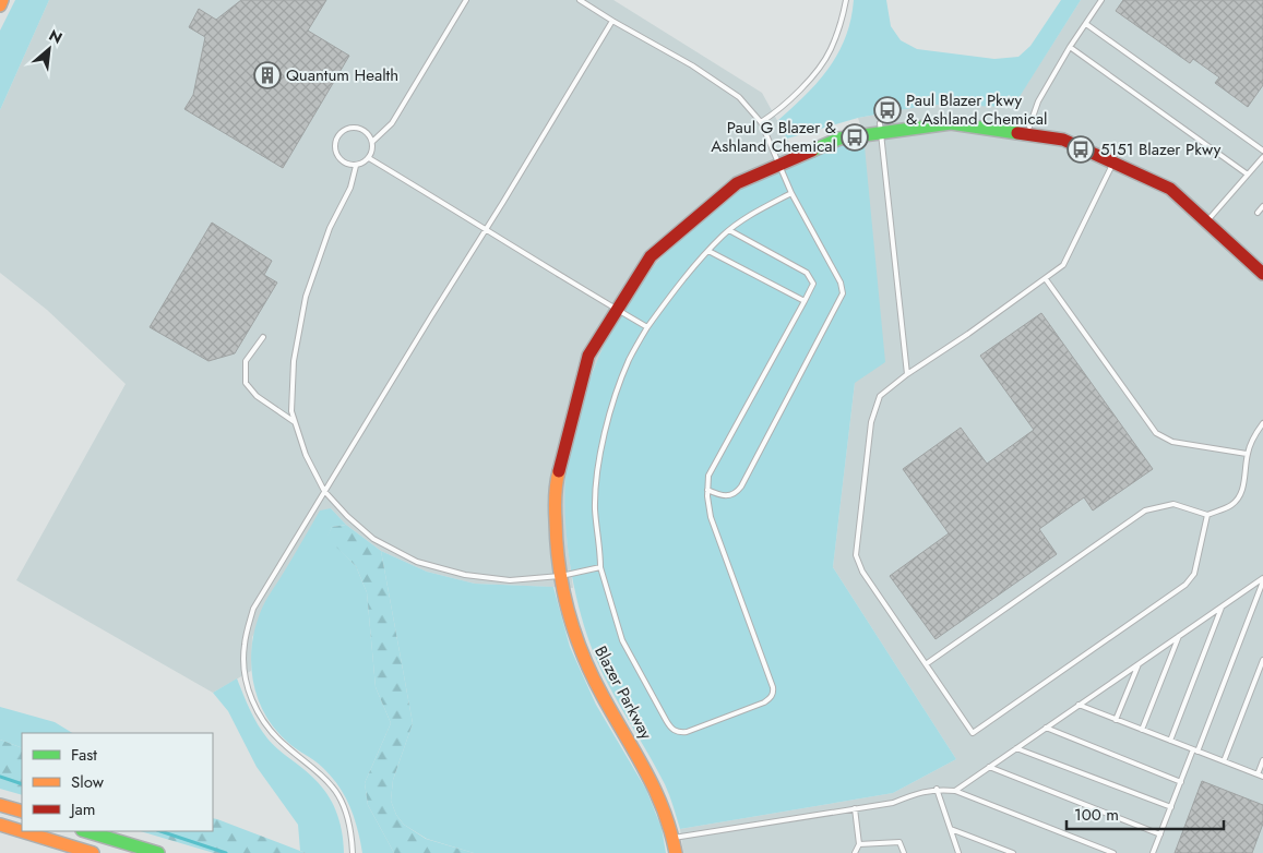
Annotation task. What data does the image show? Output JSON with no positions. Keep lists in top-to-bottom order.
{
  "streets": {
    "main road": ["Blazer Parkway"]
  },
  "places": {
    "building": ["Quantum Health"],
    "bus stop": ["Paul Blazer Pkwy & Ashland Chemical", "Paul G Blazer & Ashland Chemical", "5151 Blazer Pkwy"]
  },
  "legend": ["Fast", "Slow", "Jam"],
  "scale_bar": "100 m",
  "north": "top right"
}
